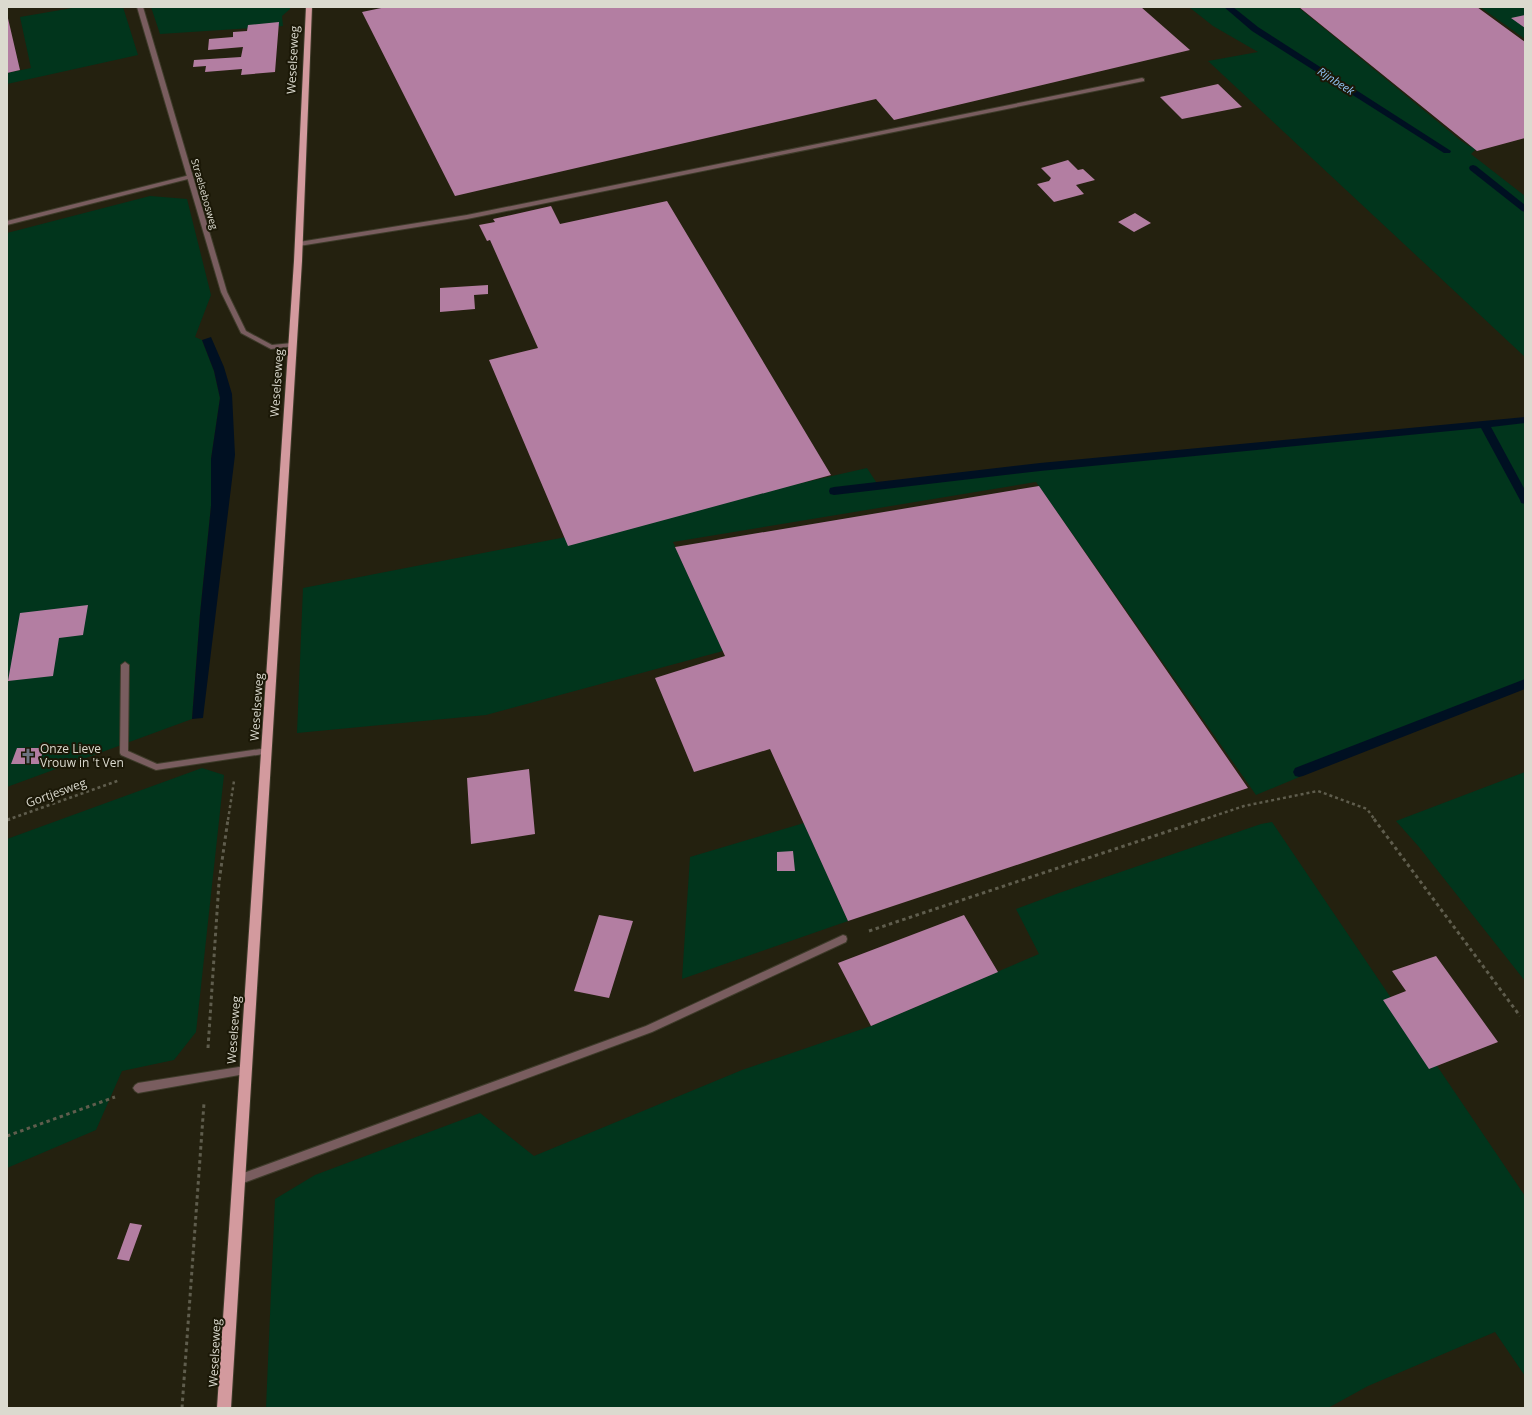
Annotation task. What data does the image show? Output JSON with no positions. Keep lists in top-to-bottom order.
{
  "streets": {
    "main road": ["Weselseweg"],
    "street": ["Straelsebosweg"],
    "path": ["Gortjesweg"]
  },
  "crossings": [
    ["Weselseweg", "Straelsebosweg"]
  ],
  "water": ["Rijnbeek"],
  "places": {
    "church": ["Onze Lieve Vrouw in 't Ven"]
  }
}
